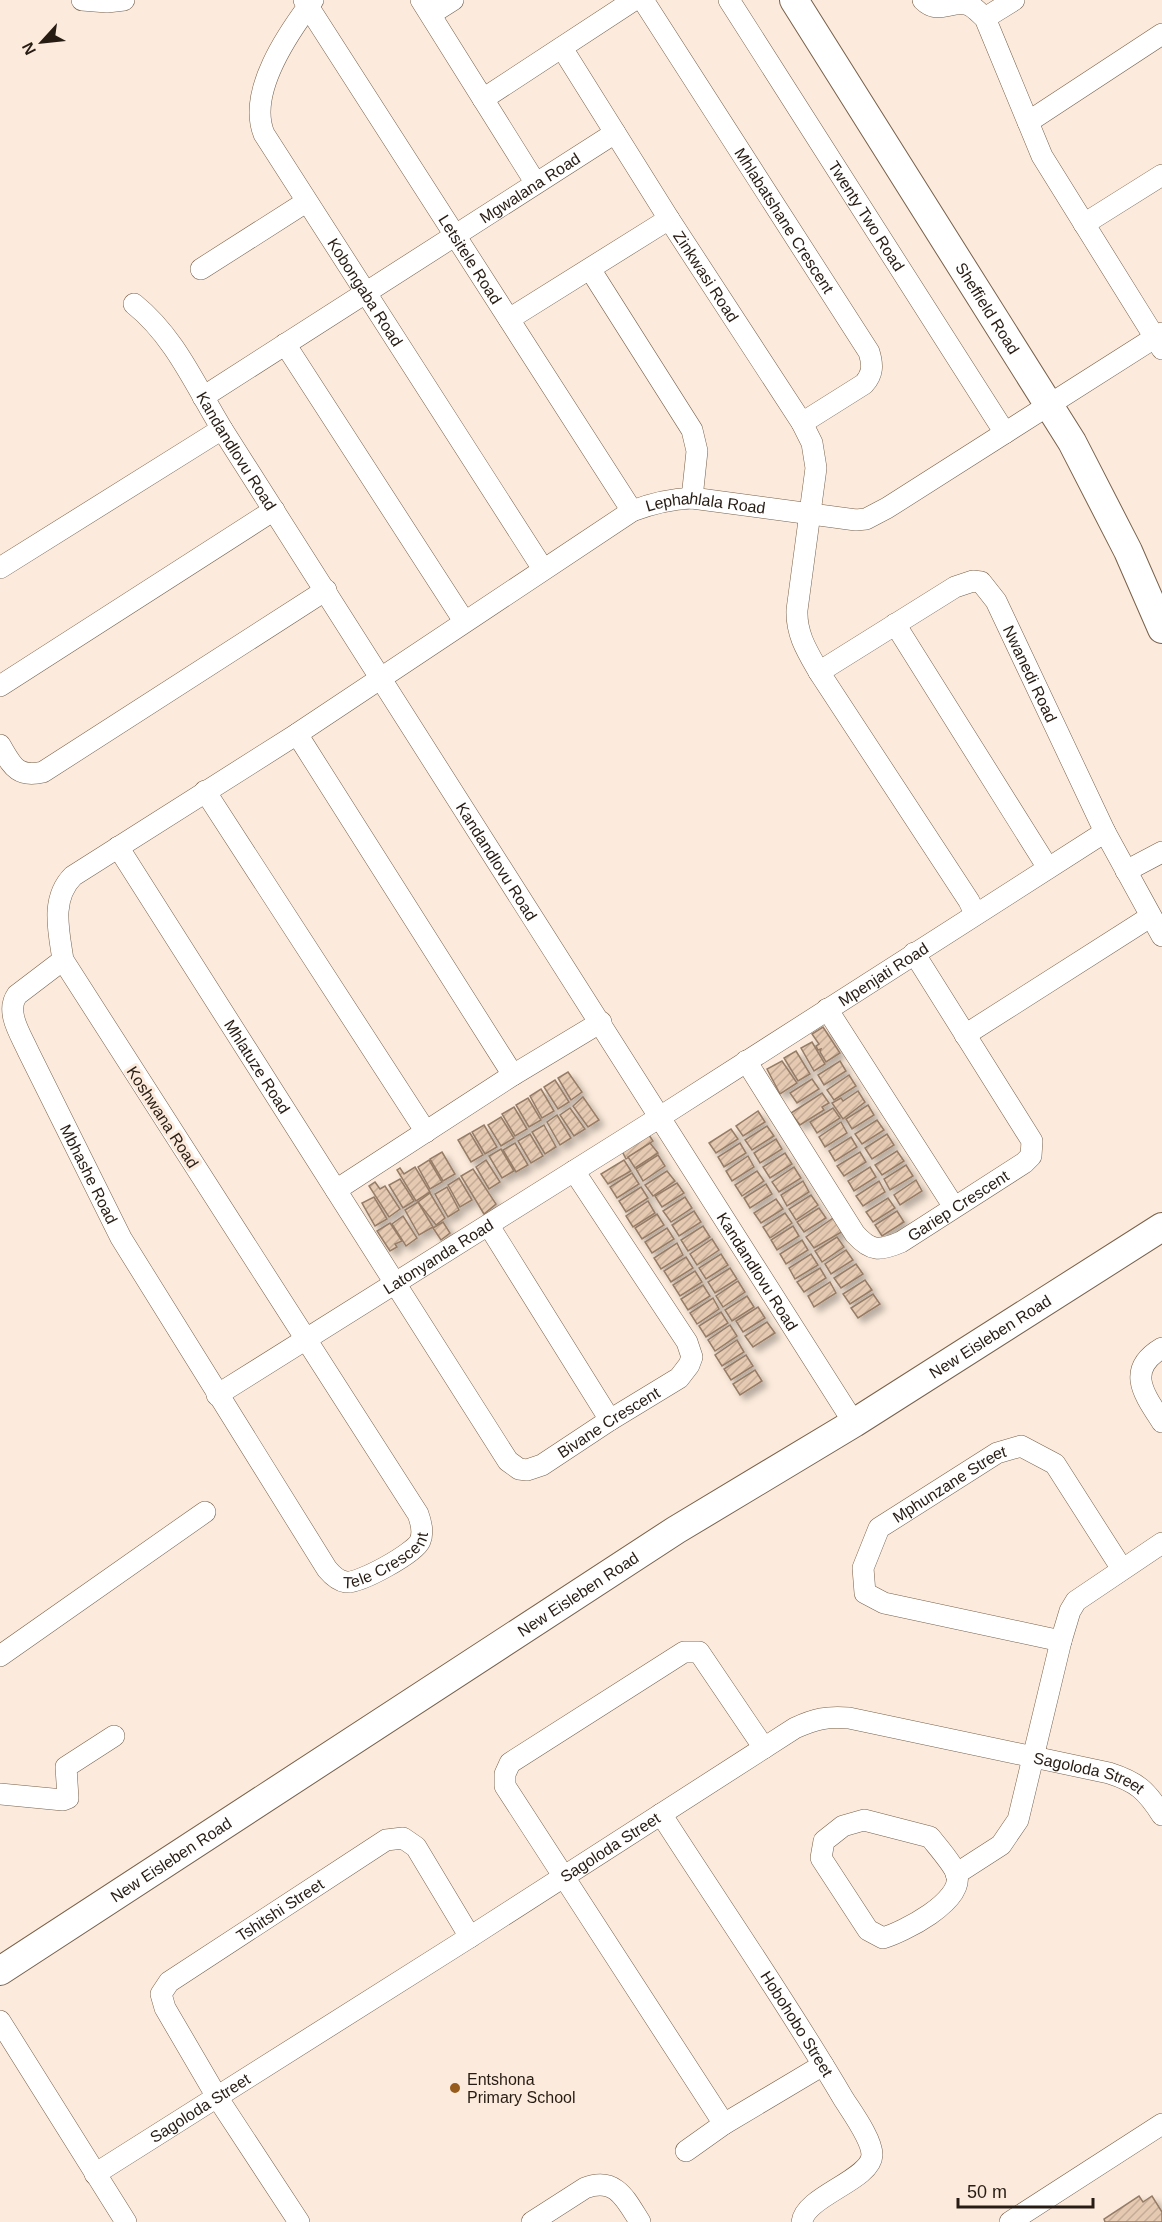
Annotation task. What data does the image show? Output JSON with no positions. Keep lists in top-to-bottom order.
{
  "streets": {
    "main road": ["Sheffield Road", "New Eisleben Road"],
    "street": [
      "Mgwalana Road",
      "Twenty Two Road",
      "Mhlabatshane Crescent",
      "Letsitele Road",
      "Zinkwasi Road",
      "Kobongaba Road",
      "Kandandlovu Road",
      "Lephahlala Road",
      "Nwanedi Road",
      "Mpenjati Road",
      "Mhlatuze Road",
      "Koshwana Road",
      "Mbhashe Road",
      "Gariep Crescent",
      "Latonyanda Road",
      "Bivane Crescent",
      "Mphunzane Street",
      "Tele Crescent",
      "Sagoloda Street",
      "Tshitshi Street",
      "Hobohobo Street"
    ]
  },
  "crossings": [
    ["Mgwalana Road", "Letsitele Road"],
    ["Mgwalana Road", "Zinkwasi Road"],
    ["Mgwalana Road", "Kobongaba Road"],
    ["Mgwalana Road", "Kandandlovu Road"],
    ["Twenty Two Road", "Lephahlala Road"],
    ["Mhlabatshane Crescent", "Zinkwasi Road"],
    ["Letsitele Road", "Kobongaba Road"],
    ["Letsitele Road", "Lephahlala Road"],
    ["Zinkwasi Road", "Lephahlala Road"],
    ["Zinkwasi Road", "Nwanedi Road"],
    ["Zinkwasi Road", "Mpenjati Road"],
    ["Kobongaba Road", "Lephahlala Road"],
    ["Sheffield Road", "Lephahlala Road"],
    ["Kandandlovu Road", "Lephahlala Road"],
    ["Kandandlovu Road", "Mpenjati Road"],
    ["Kandandlovu Road", "Latonyanda Road"],
    ["Kandandlovu Road", "New Eisleben Road"],
    ["Lephahlala Road", "Mhlatuze Road"],
    ["Lephahlala Road", "Koshwana Road"],
    ["Nwanedi Road", "Mpenjati Road"],
    ["Mpenjati Road", "Gariep Crescent"],
    ["Mpenjati Road", "Latonyanda Road"],
    ["Mhlatuze Road", "Latonyanda Road"],
    ["Mhlatuze Road", "Bivane Crescent"],
    ["Koshwana Road", "Mbhashe Road"],
    ["Koshwana Road", "Latonyanda Road"],
    ["Koshwana Road", "Tele Crescent"],
    ["Mbhashe Road", "Latonyanda Road"],
    ["Mbhashe Road", "Tele Crescent"],
    ["Latonyanda Road", "Bivane Crescent"],
    ["Latonyanda Road", "Tele Crescent"],
    ["Sagoloda Street", "Tshitshi Street"],
    ["Sagoloda Street", "Hobohobo Street"]
  ],
  "places": ["Entshona Primary School"],
  "scale_bar": "50 m",
  "north": "bottom left"
}
